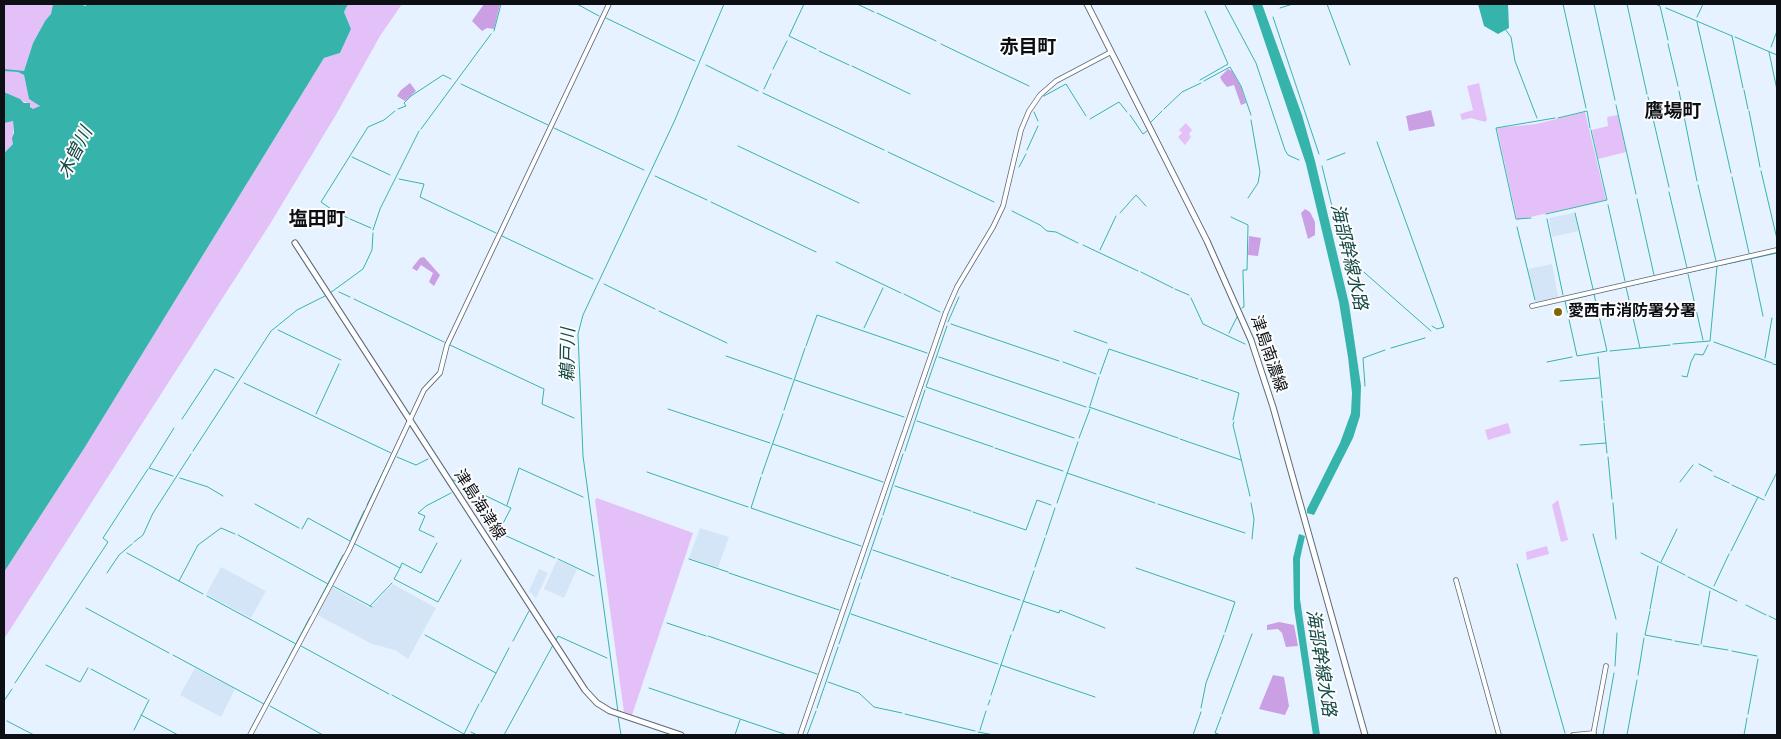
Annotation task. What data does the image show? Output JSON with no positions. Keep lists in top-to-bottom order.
{
  "streets": {
    "main road": ["津島南濃線", "津島海津線"]
  },
  "districts": ["赤目町", "鷹場町", "塩田町"],
  "water": ["木曽川", "海部幹線水路", "鵜戸川"],
  "places": ["愛西市消防署分署"]
}
